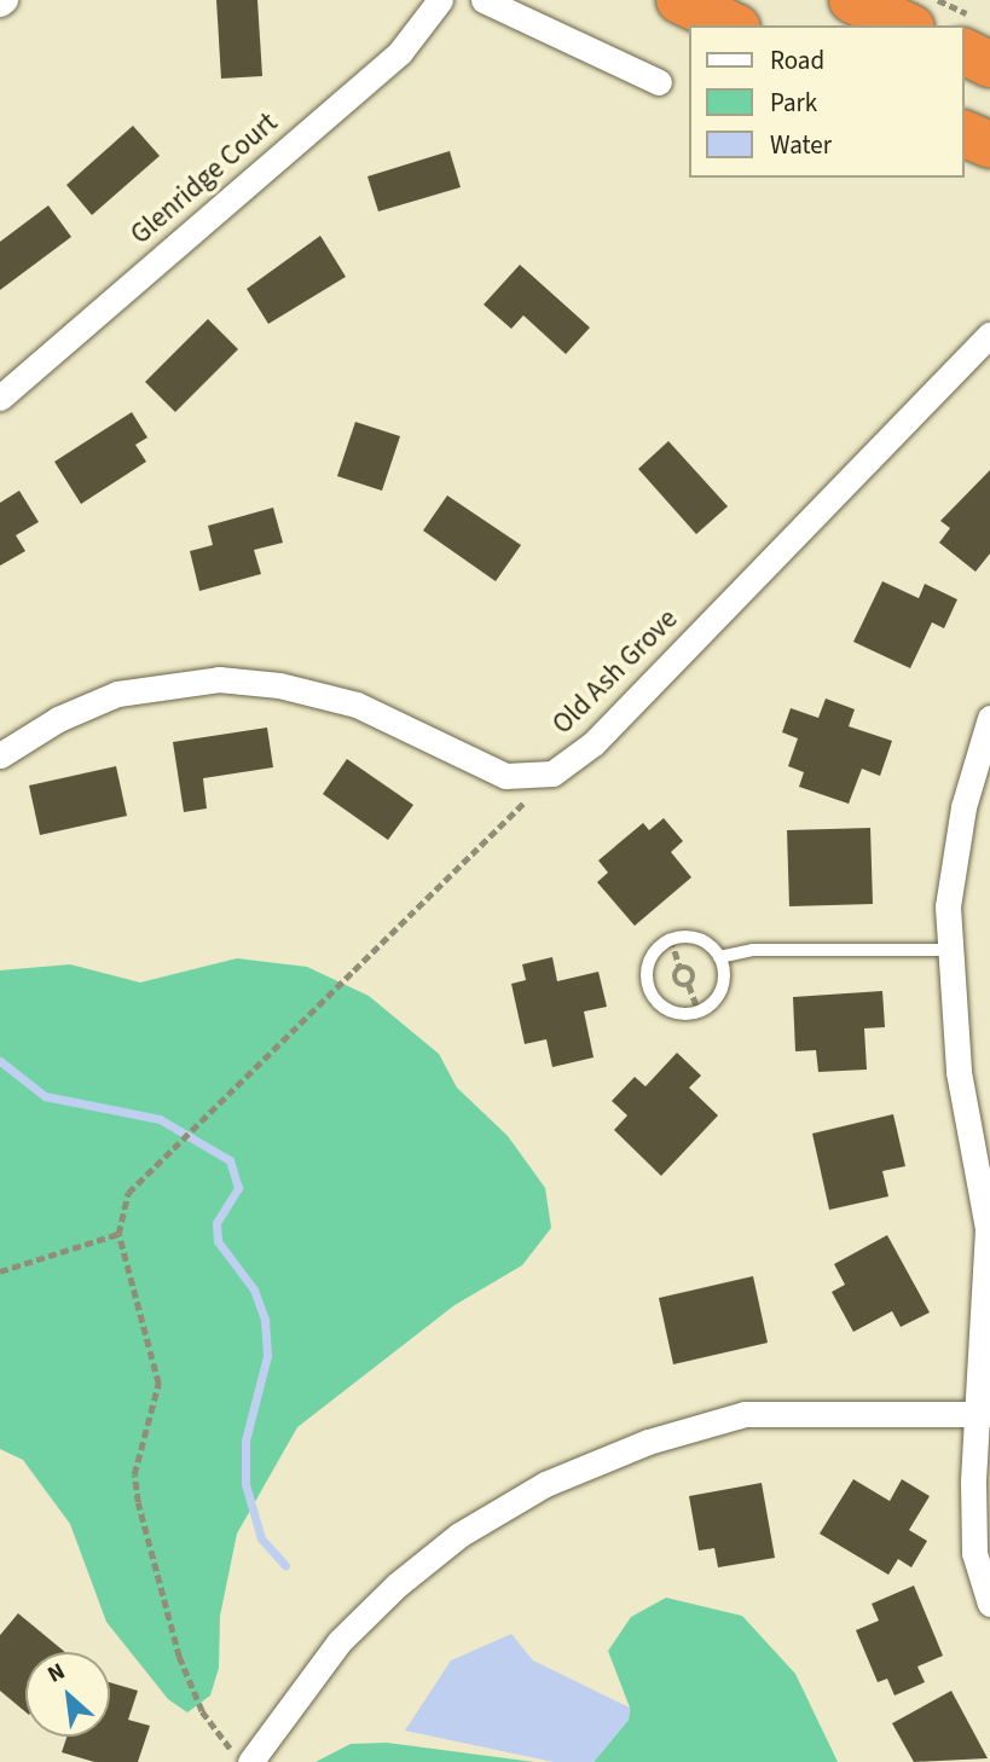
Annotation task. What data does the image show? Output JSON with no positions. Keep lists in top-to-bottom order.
{
  "streets": {
    "street": ["Glenridge Court", "Old Ash Grove"]
  },
  "legend": ["Road", "Park", "Water"],
  "north": "top left"
}
